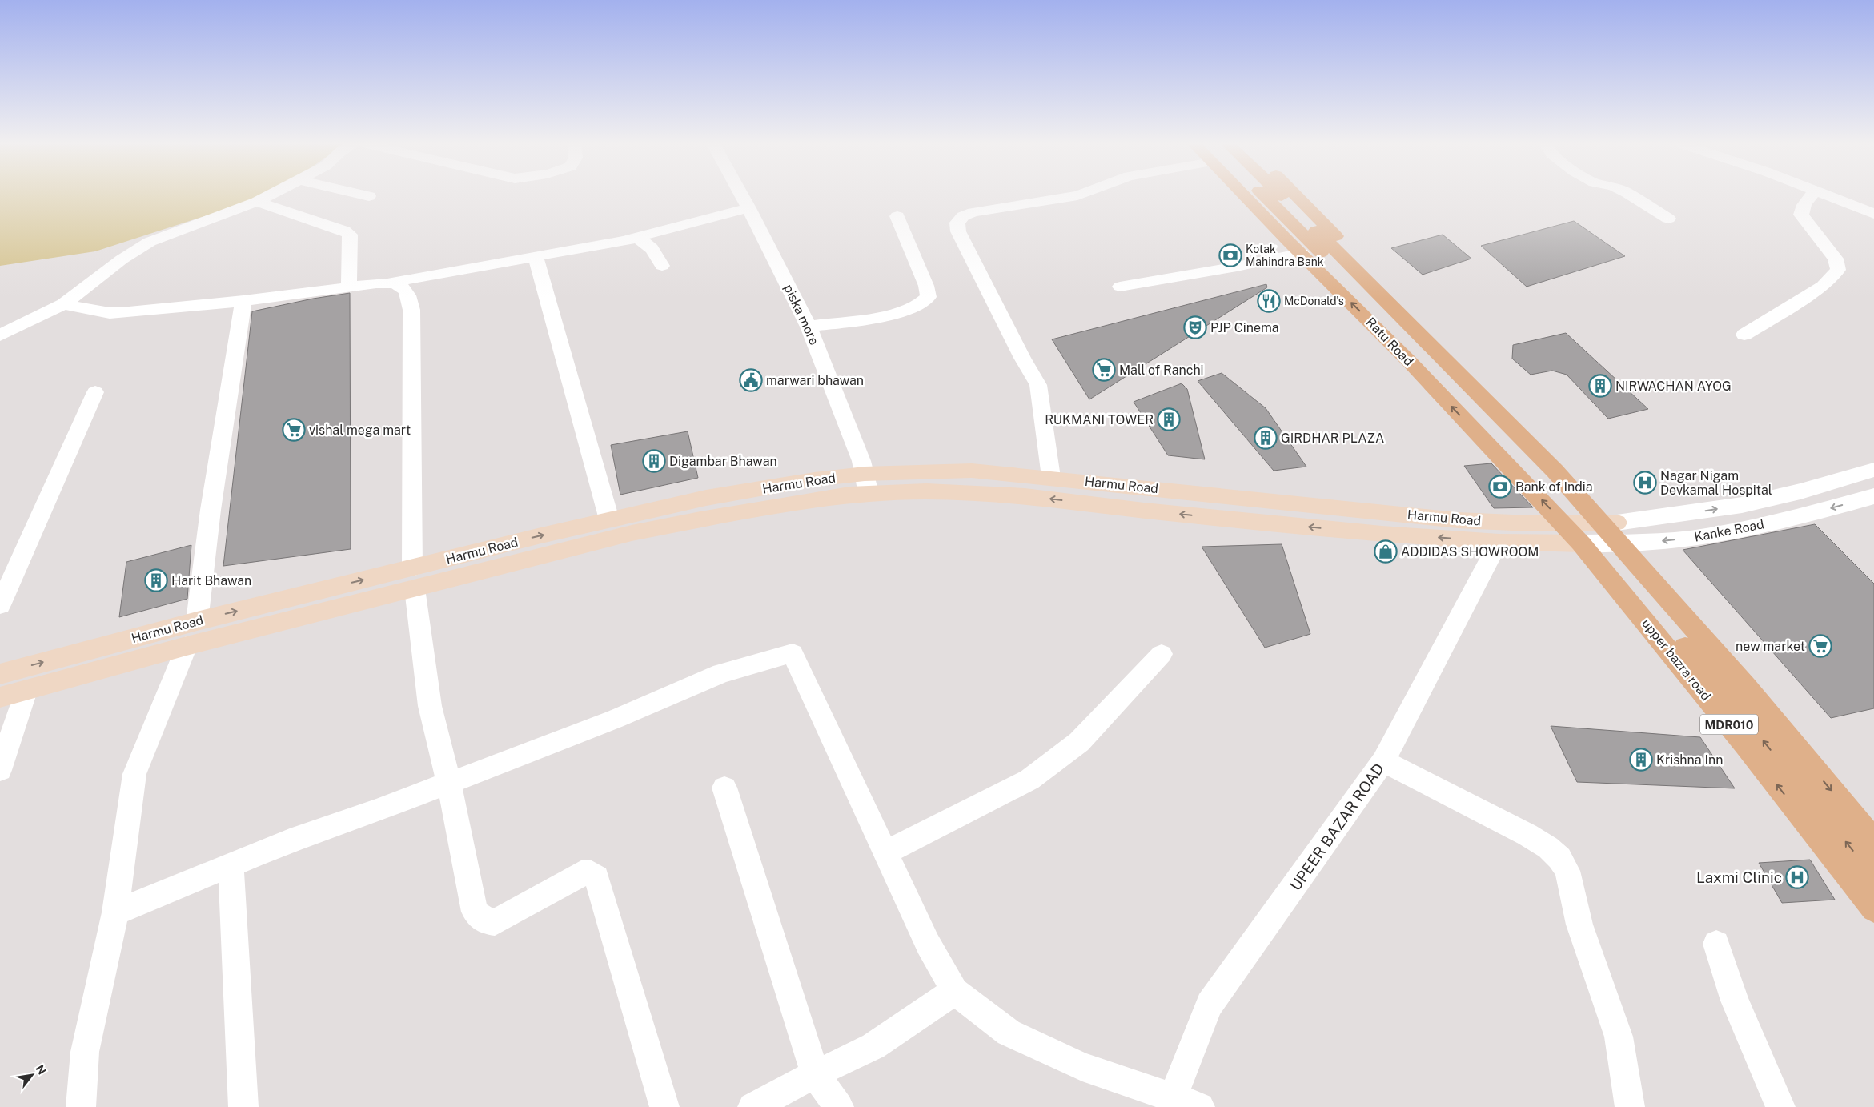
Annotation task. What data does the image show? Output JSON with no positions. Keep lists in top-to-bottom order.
{
  "streets": {
    "main road": [
      "Ratu Road",
      "Harmu Road",
      "upper bazra road",
      "MDR010"
    ],
    "street": ["piska more", "Kanke Road", "UPEER BAZAR ROAD"]
  },
  "crossings": [
    ["piska more", "Harmu Road"],
    ["Ratu Road", "Harmu Road"],
    ["Ratu Road", "Kanke Road"],
    ["Ratu Road", "upper bazra road"],
    ["Harmu Road", "Kanke Road"],
    ["Harmu Road", "upper bazra road"],
    ["Harmu Road", "UPEER BAZAR ROAD"],
    ["Kanke Road", "upper bazra road"]
  ],
  "places": {
    "bank": ["Kotak Mahindra Bank", "Bank of India"],
    "restaurant": ["McDonald's"],
    "theatre": ["PJP Cinema"],
    "supermarket": ["Mall of Ranchi", "vishal mega mart", "new market"],
    "public building": ["marwari bhawan"],
    "building": [
      "NIRWACHAN AYOG",
      "RUKMANI TOWER",
      "GIRDHAR PLAZA",
      "Digambar Bhawan",
      "Harit Bhawan",
      "Krishna Inn"
    ],
    "hospital": ["Nagar Nigam Devkamal Hospital", "Laxmi Clinic"],
    "shop": ["ADDIDAS SHOWROOM"]
  },
  "north": "top right"
}
